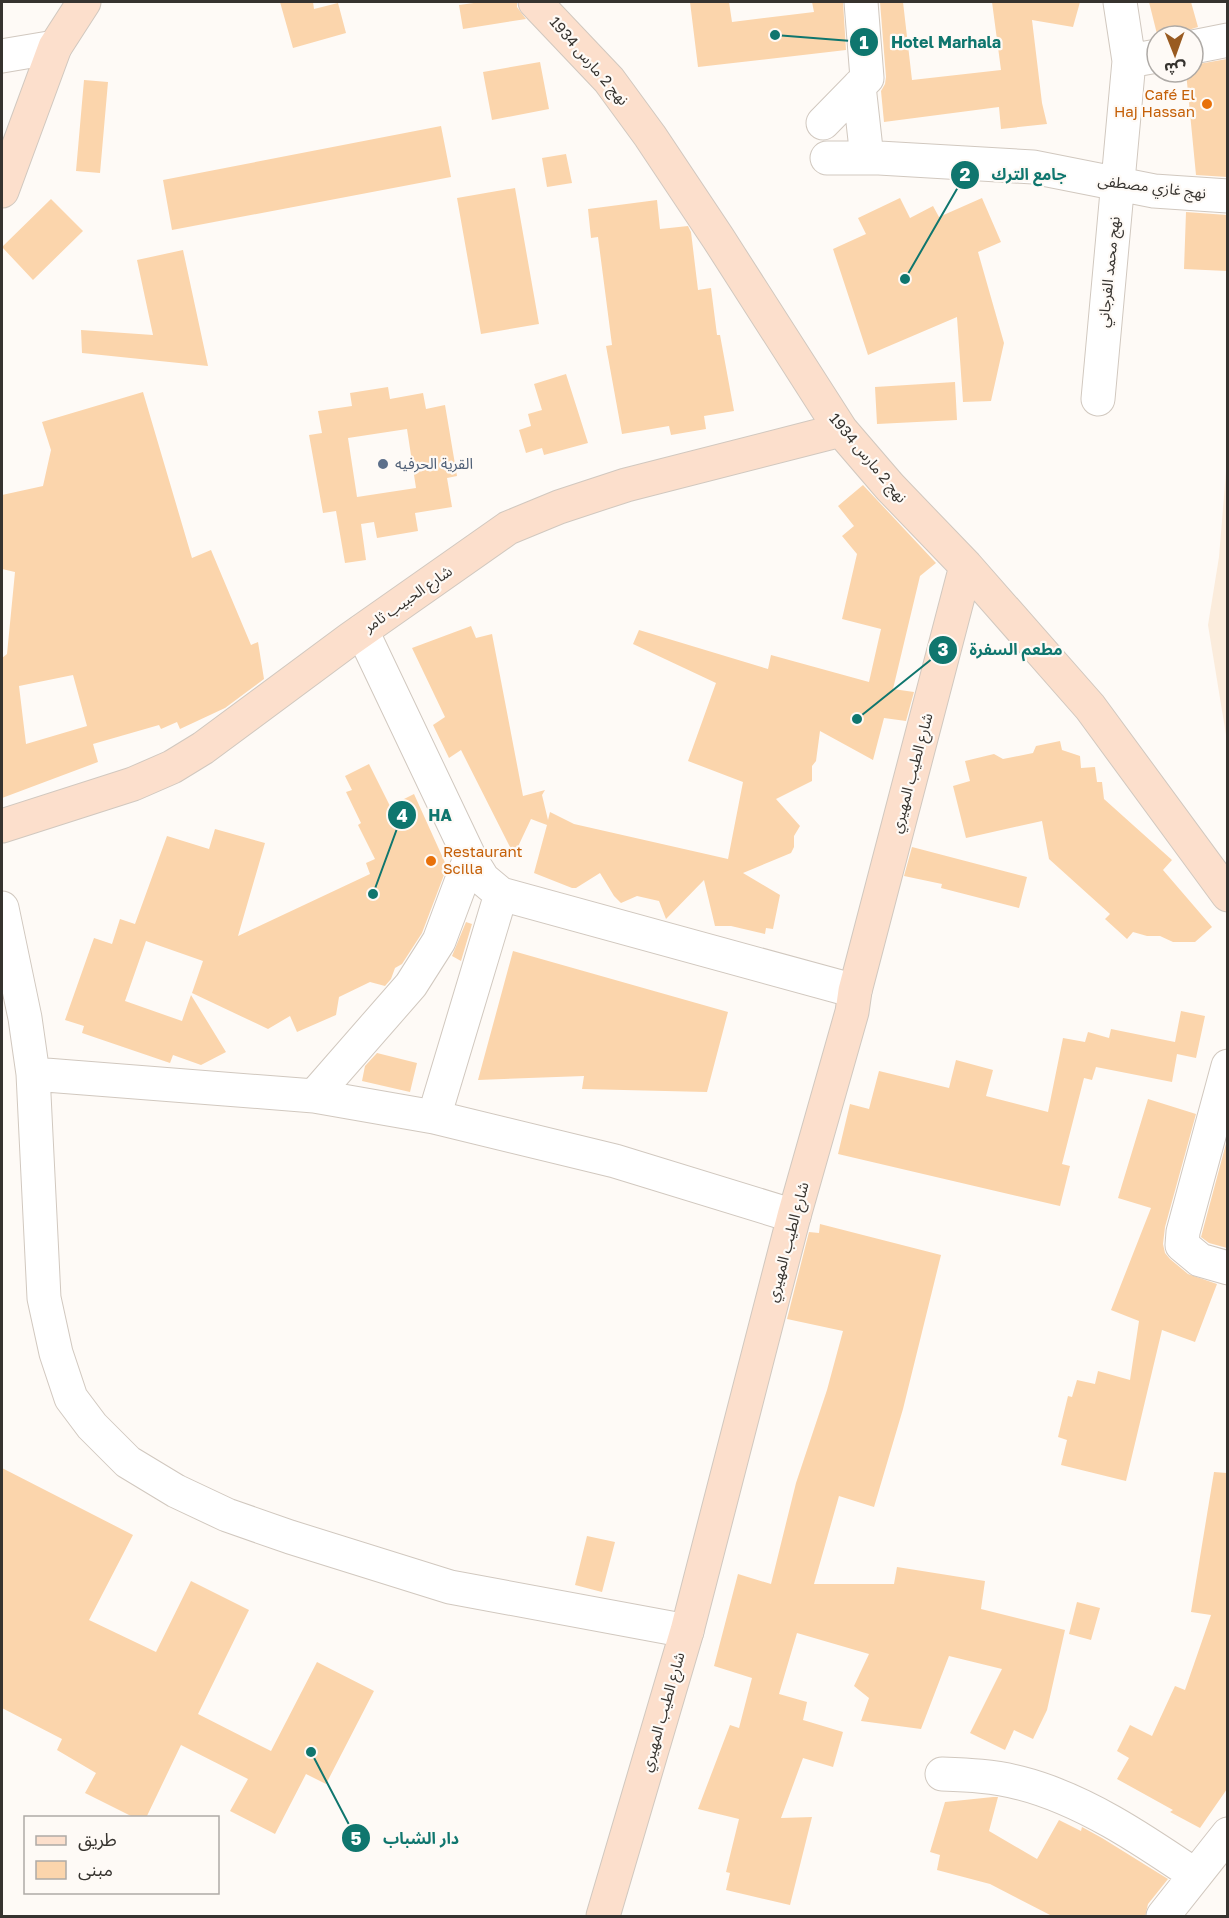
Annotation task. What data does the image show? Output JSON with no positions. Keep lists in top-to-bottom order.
{
  "streets": {
    "street": [
      "نهج 2 مارس 1934",
      "نهج غازي مصطفى",
      "نهج محمد الفرجاني",
      "شارع الحبيب ثامر",
      "شارع الطيب المهيري"
    ]
  },
  "crossings": [
    ["نهج 2 مارس 1934", "شارع الحبيب ثامر"],
    ["نهج 2 مارس 1934", "شارع الطيب المهيري"],
    ["نهج غازي مصطفى", "نهج محمد الفرجاني"]
  ],
  "places": [
    "Hotel Marhala",
    "Café El Haj Hassan",
    "جامع الترك",
    "القرية الحرفيه",
    "مطعم السفرة",
    "Restaurant Scilla",
    "HA",
    "دار الشباب"
  ],
  "legend": ["طريق", "مبنى"],
  "north": "bottom"
}
